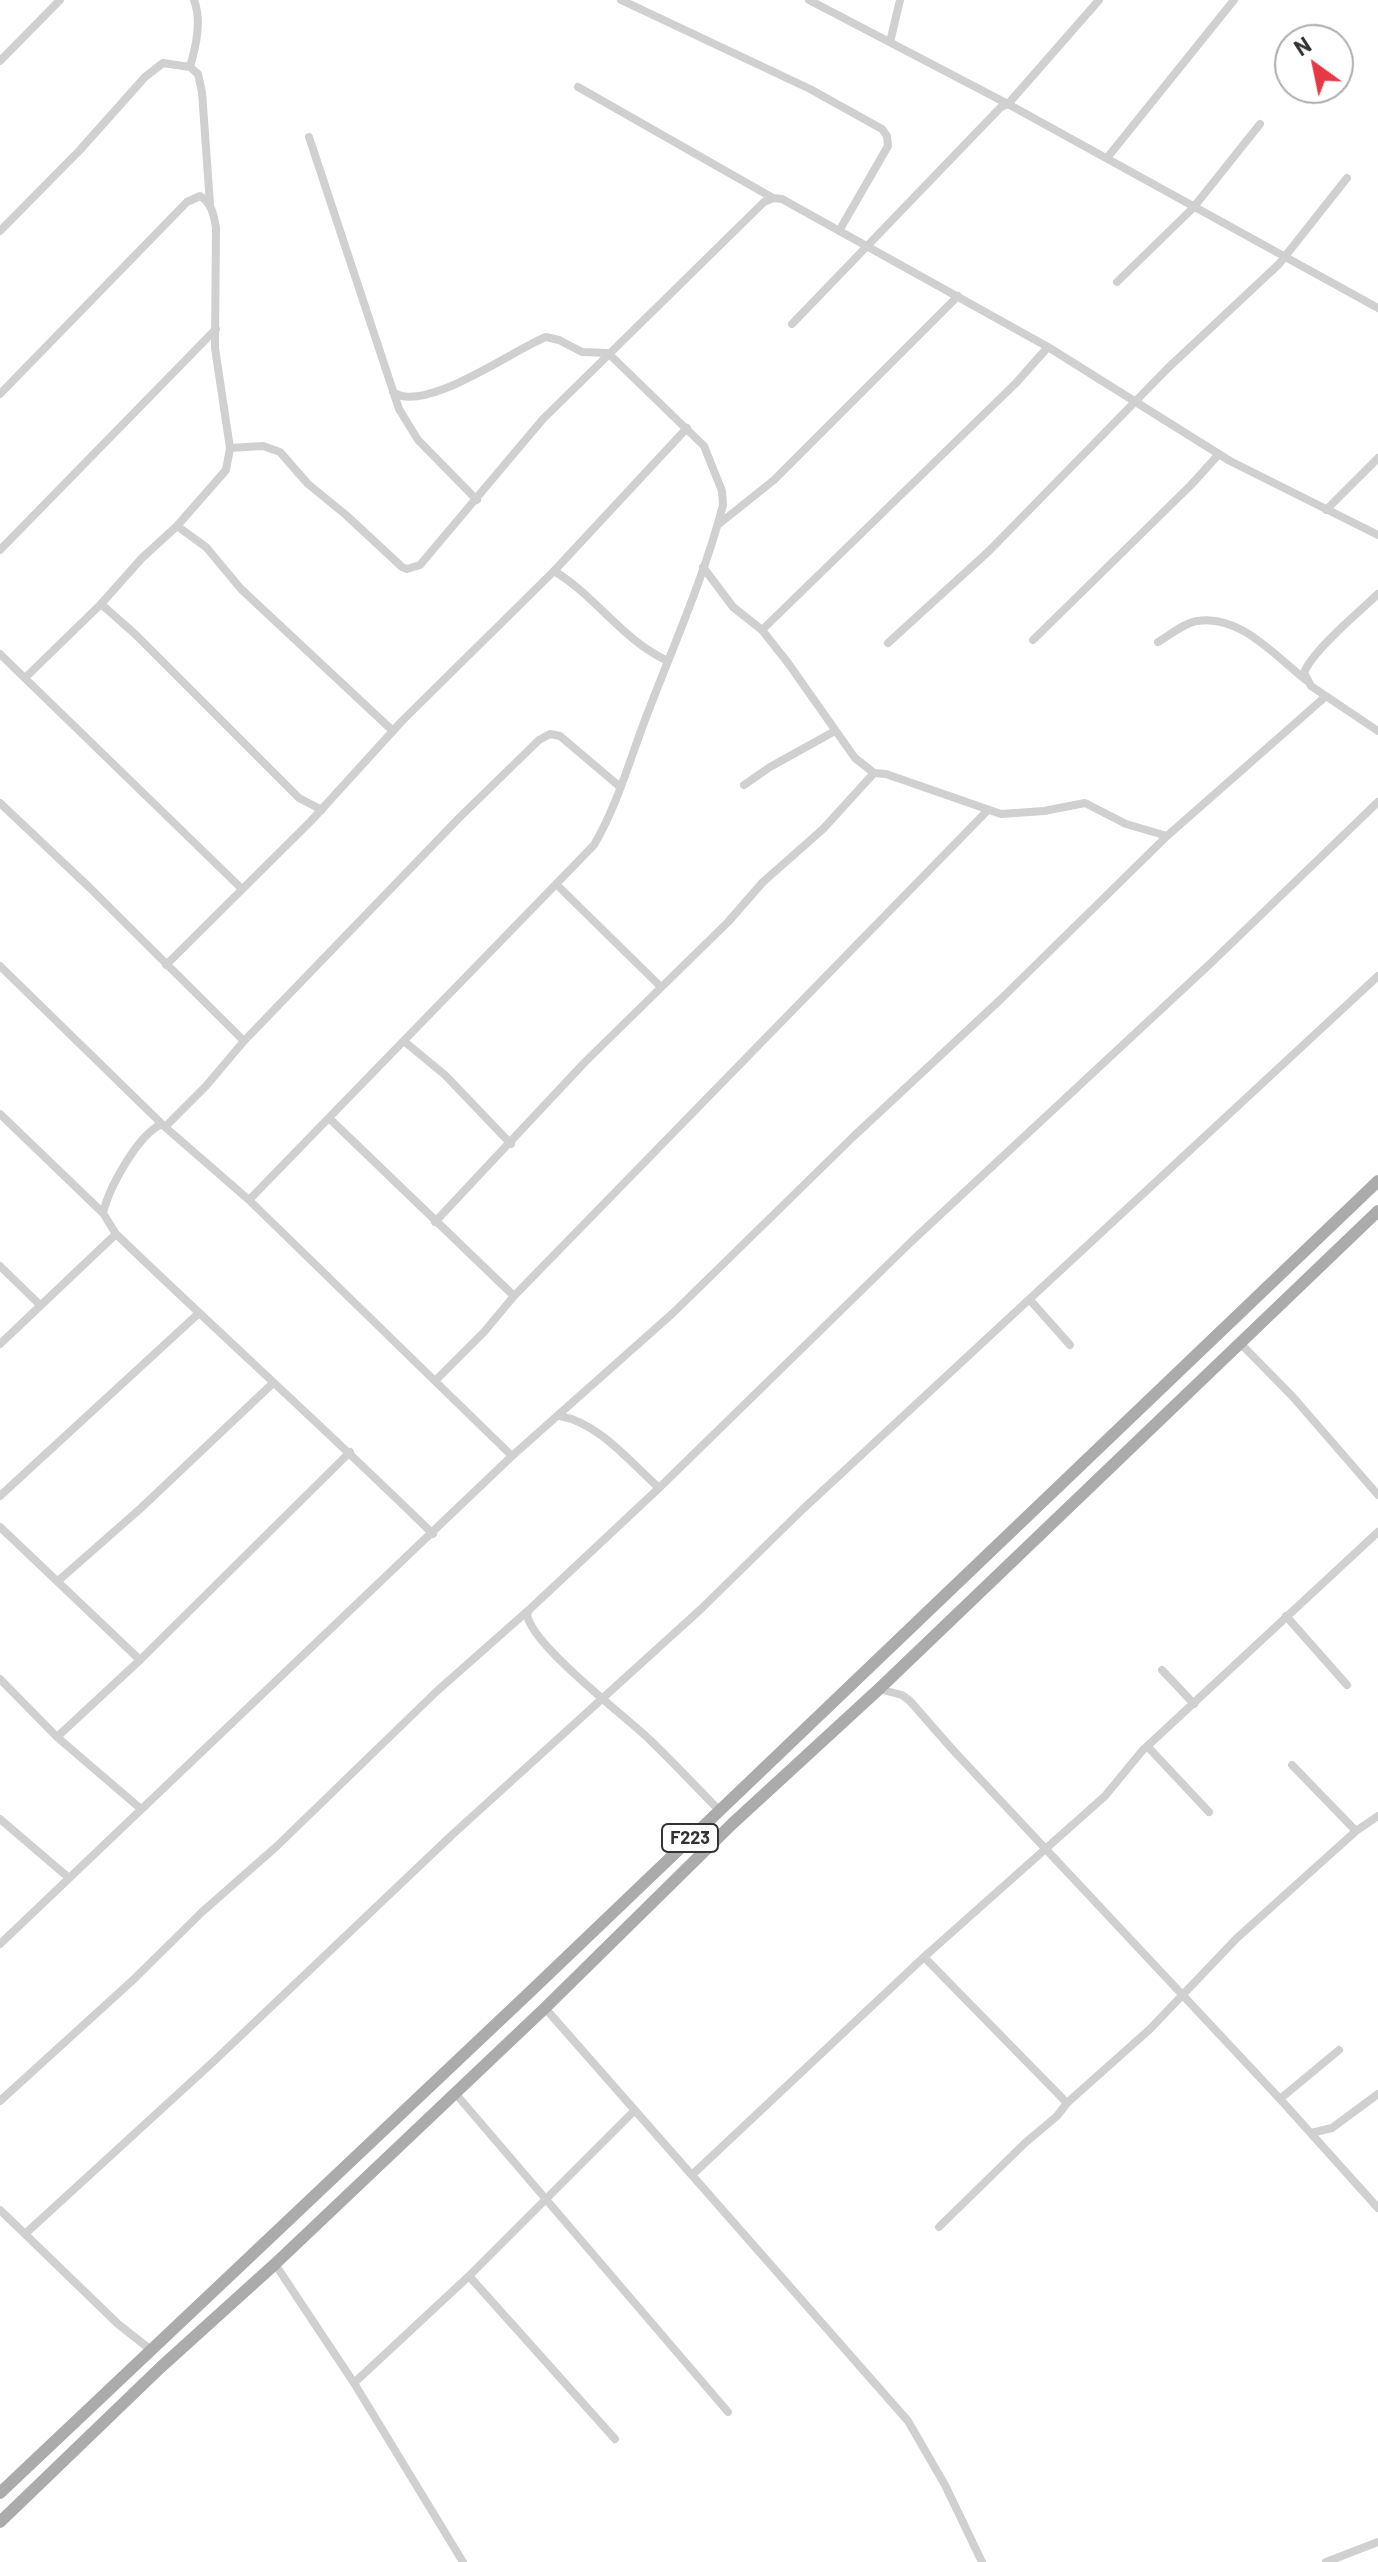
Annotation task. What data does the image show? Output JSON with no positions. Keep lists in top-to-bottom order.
{
  "streets": {
    "main road": ["F223"]
  },
  "north": "top left"
}
